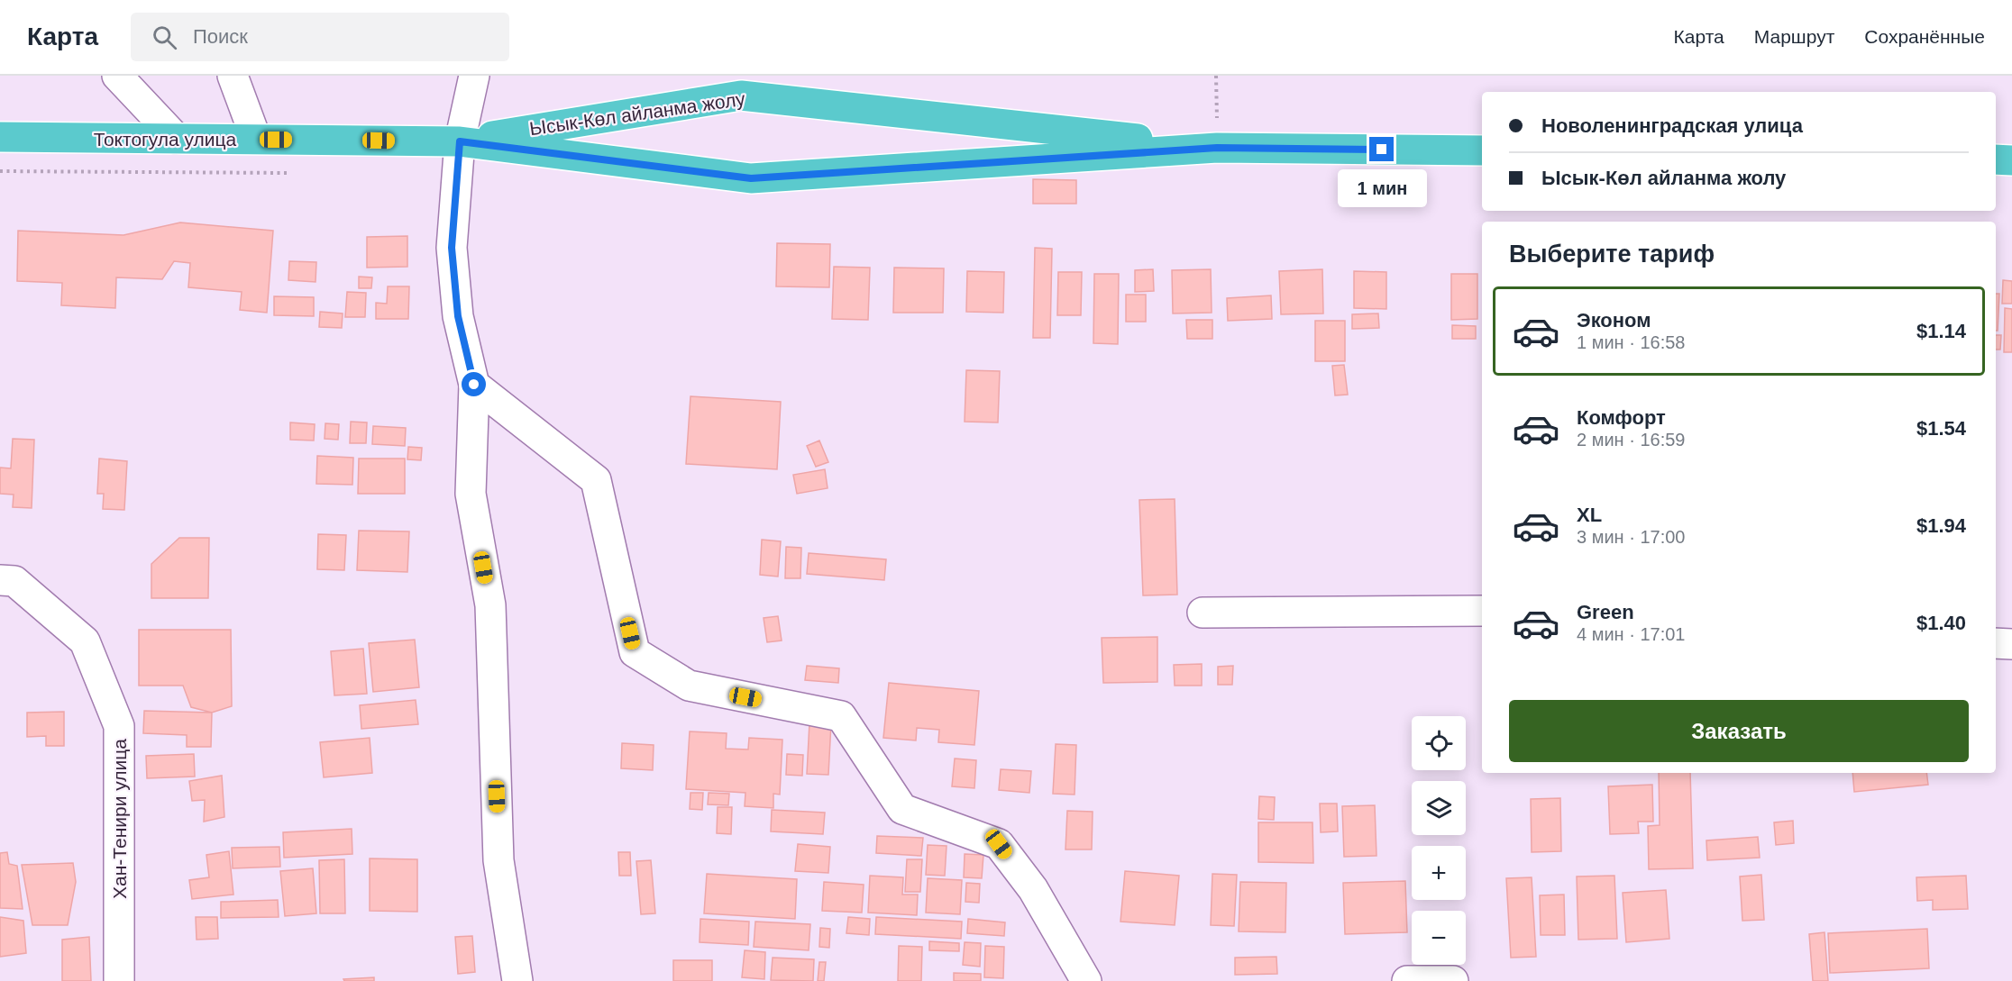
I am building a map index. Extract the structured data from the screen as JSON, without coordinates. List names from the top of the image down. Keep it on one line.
{"streets":{"highway":["Ысык-Көл айланма жолу","Токтогула улица"],"street":["Хан-Тенири улица"]},"crossings":[["Ысык-Көл айланма жолу","Токтогула улица"]],"page":{"header":"Карта","search":"Поиск","nav":["Карта","Маршрут","Сохранённые"],"banner":["Новоленинградская улица","Ысык-Көл айланма жолу"],"bubble":"1 мин","heading":"Выберите тариф","list":[{"name":"Эконом","note":"1 мин · 16:58","value":"$1.14"},{"name":"Комфорт","note":"2 мин · 16:59","value":"$1.54"},{"name":"XL","note":"3 мин · 17:00","value":"$1.94"},{"name":"Green","note":"4 мин · 17:01","value":"$1.40"}],"buttons":"Заказать","map_buttons":["+","−"]}}
